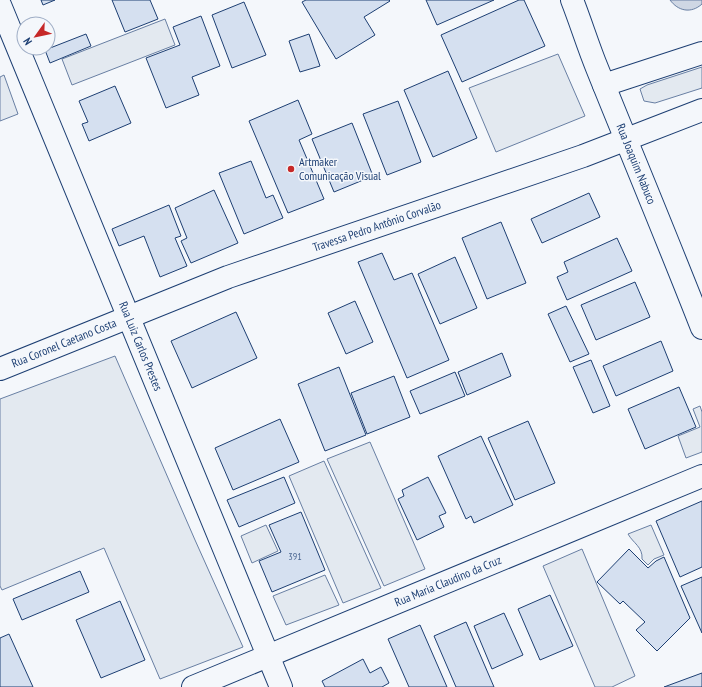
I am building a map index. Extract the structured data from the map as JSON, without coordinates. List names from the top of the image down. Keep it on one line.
{"streets":{"street":["Rua Joaquim Nabuco","Travessa Pedro Antônio Corvalão","Rua Coronel Caetano Costa","Rua Luiz Carlos Prestes","Rua Maria Claudino da Cruz"]},"crossings":[["Rua Joaquim Nabuco","Travessa Pedro Antônio Corvalão"],["Travessa Pedro Antônio Corvalão","Rua Coronel Caetano Costa"],["Travessa Pedro Antônio Corvalão","Rua Luiz Carlos Prestes"],["Rua Coronel Caetano Costa","Rua Luiz Carlos Prestes"],["Rua Luiz Carlos Prestes","Rua Maria Claudino da Cruz"]],"places":["Artmaker Comunicação Visual"],"house_numbers":["391"],"north":"bottom left"}
